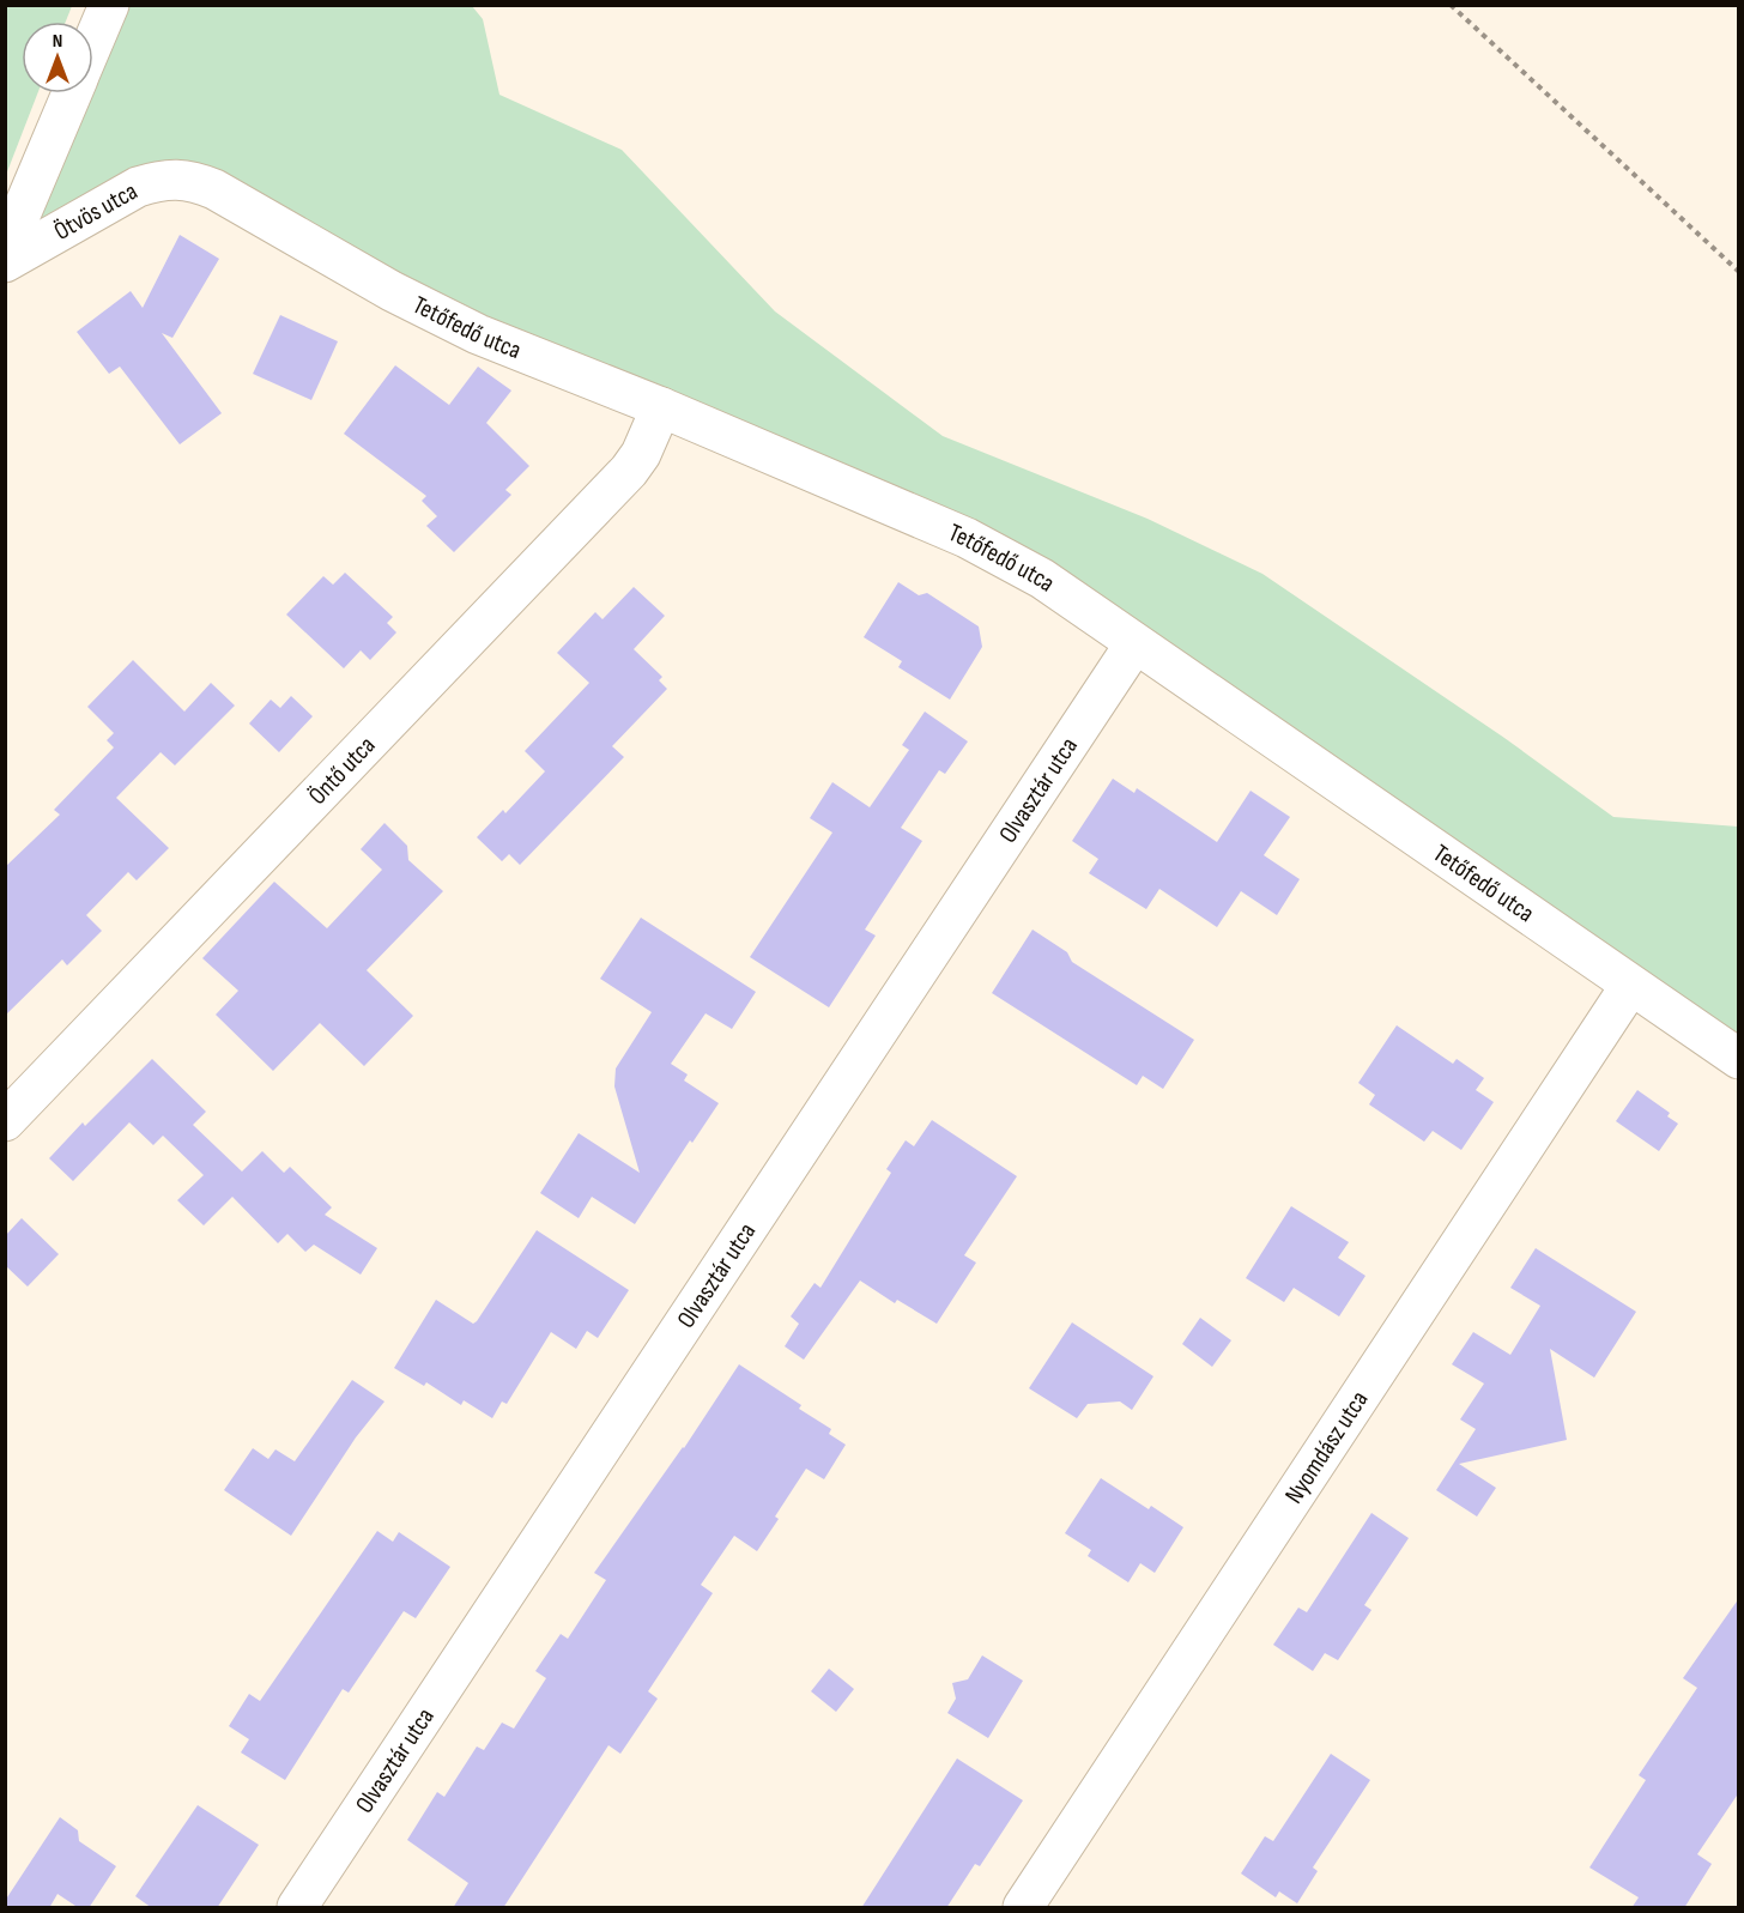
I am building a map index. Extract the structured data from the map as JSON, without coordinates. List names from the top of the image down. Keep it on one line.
{"streets":{"street":["Ötvös utca","Tetőfedő utca","Öntő utca","Olvasztár utca","Nyomdász utca"]},"crossings":[["Ötvös utca","Tetőfedő utca"],["Tetőfedő utca","Öntő utca"],["Tetőfedő utca","Olvasztár utca"],["Tetőfedő utca","Nyomdász utca"]],"north":"top"}
